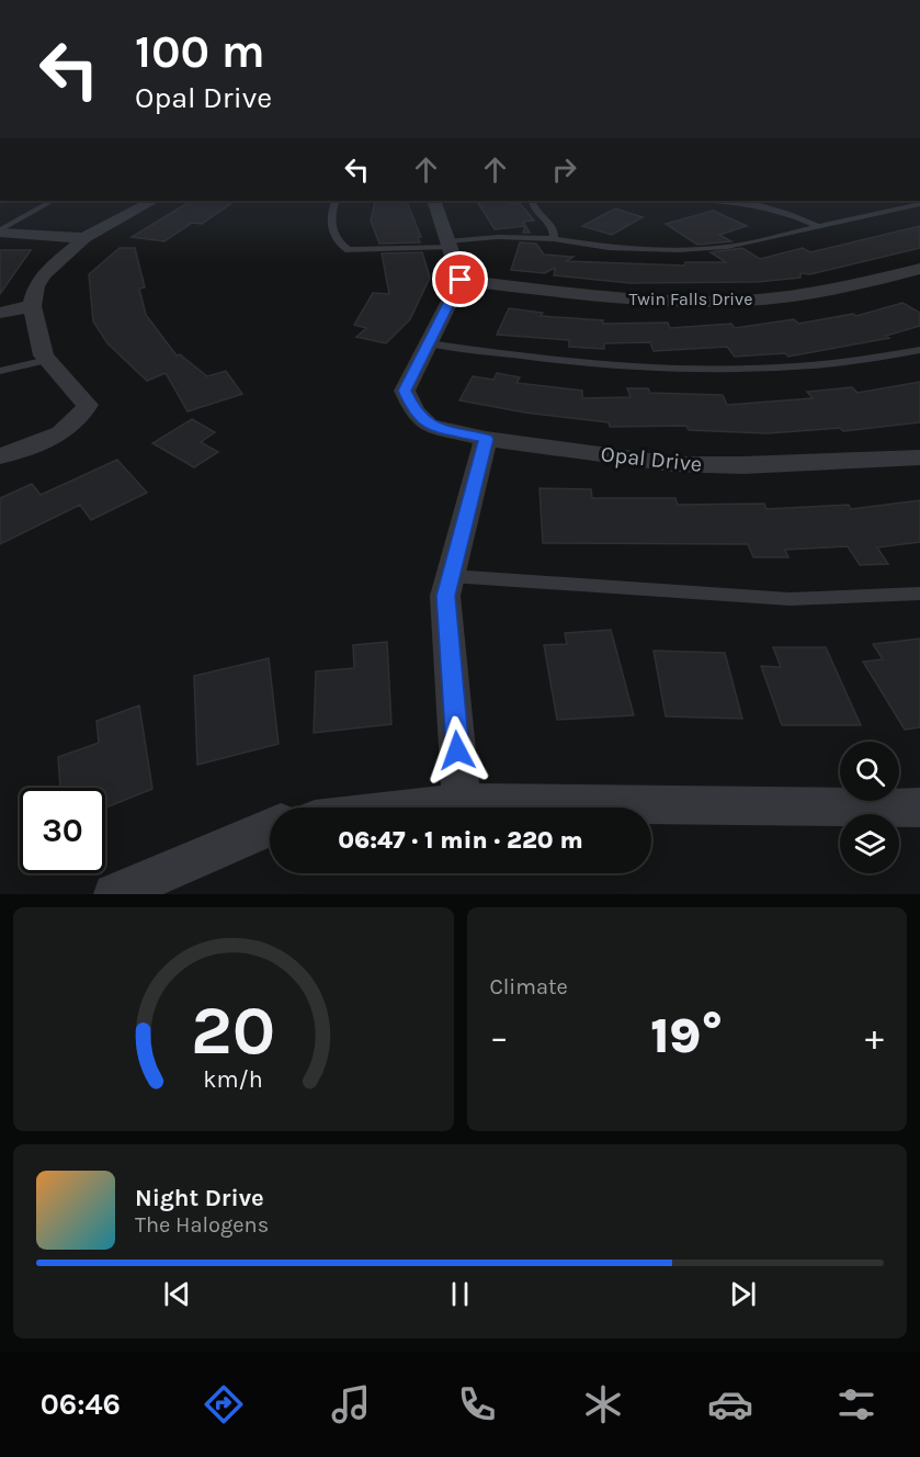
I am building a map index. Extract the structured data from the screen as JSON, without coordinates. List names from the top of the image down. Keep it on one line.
{"streets":{"street":["Twin Falls Drive","Opal Drive"]},"page":{"turn":["100 m","Opal Drive"],"limit":"30","trip":"06:47 · 1 min · 220 m","tile":"Climate","heat":["−","19°","+"],"song":["Night Drive","The Halogens"],"tabs":"06:46","gauge":["20","km/h"]}}
